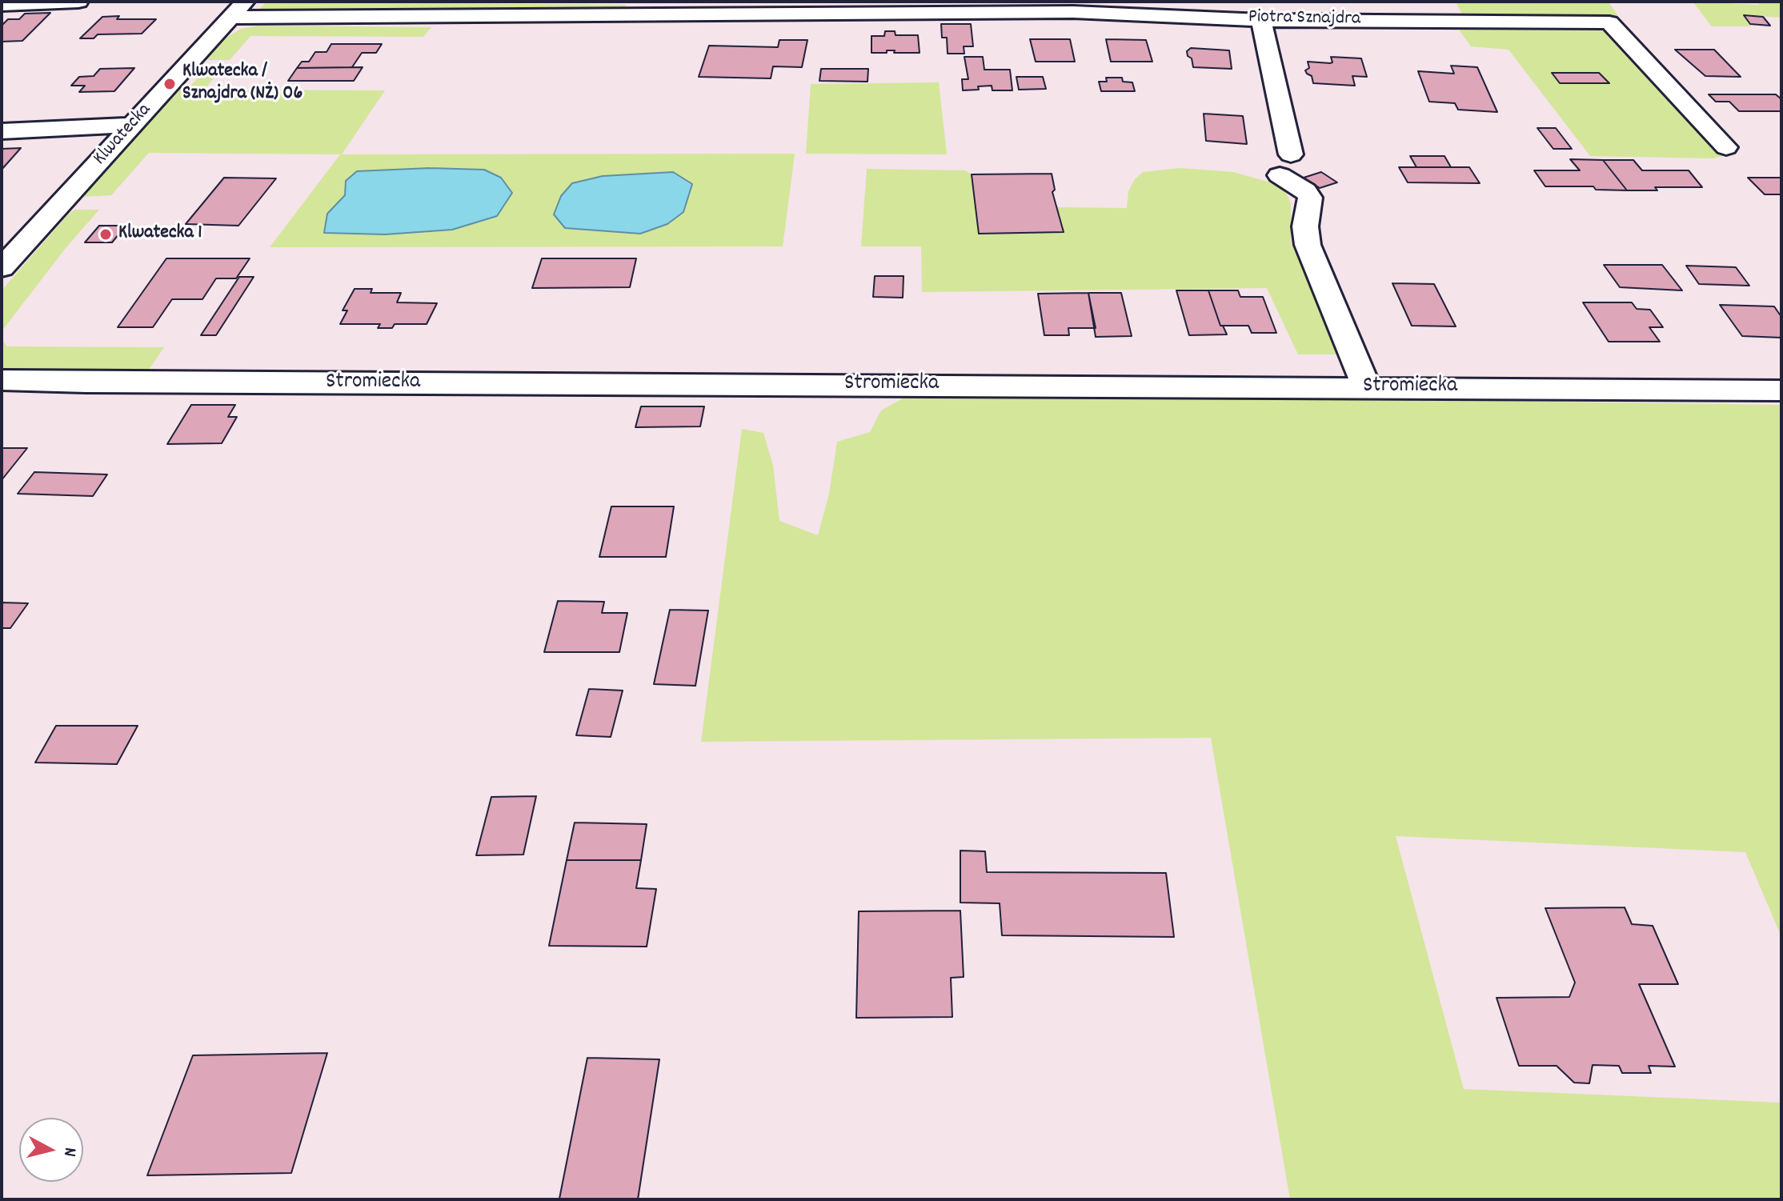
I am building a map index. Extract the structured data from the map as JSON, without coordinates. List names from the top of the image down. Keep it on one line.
{"streets":{"street":["Piotra Sznajdra","Klwatecka","Stromiecka"]},"crossings":[["Piotra Sznajdra","Klwatecka"]],"places":["Klwatecka / Sznajdra (NŻ) 06","Klwatecka 1"],"north":"right"}
